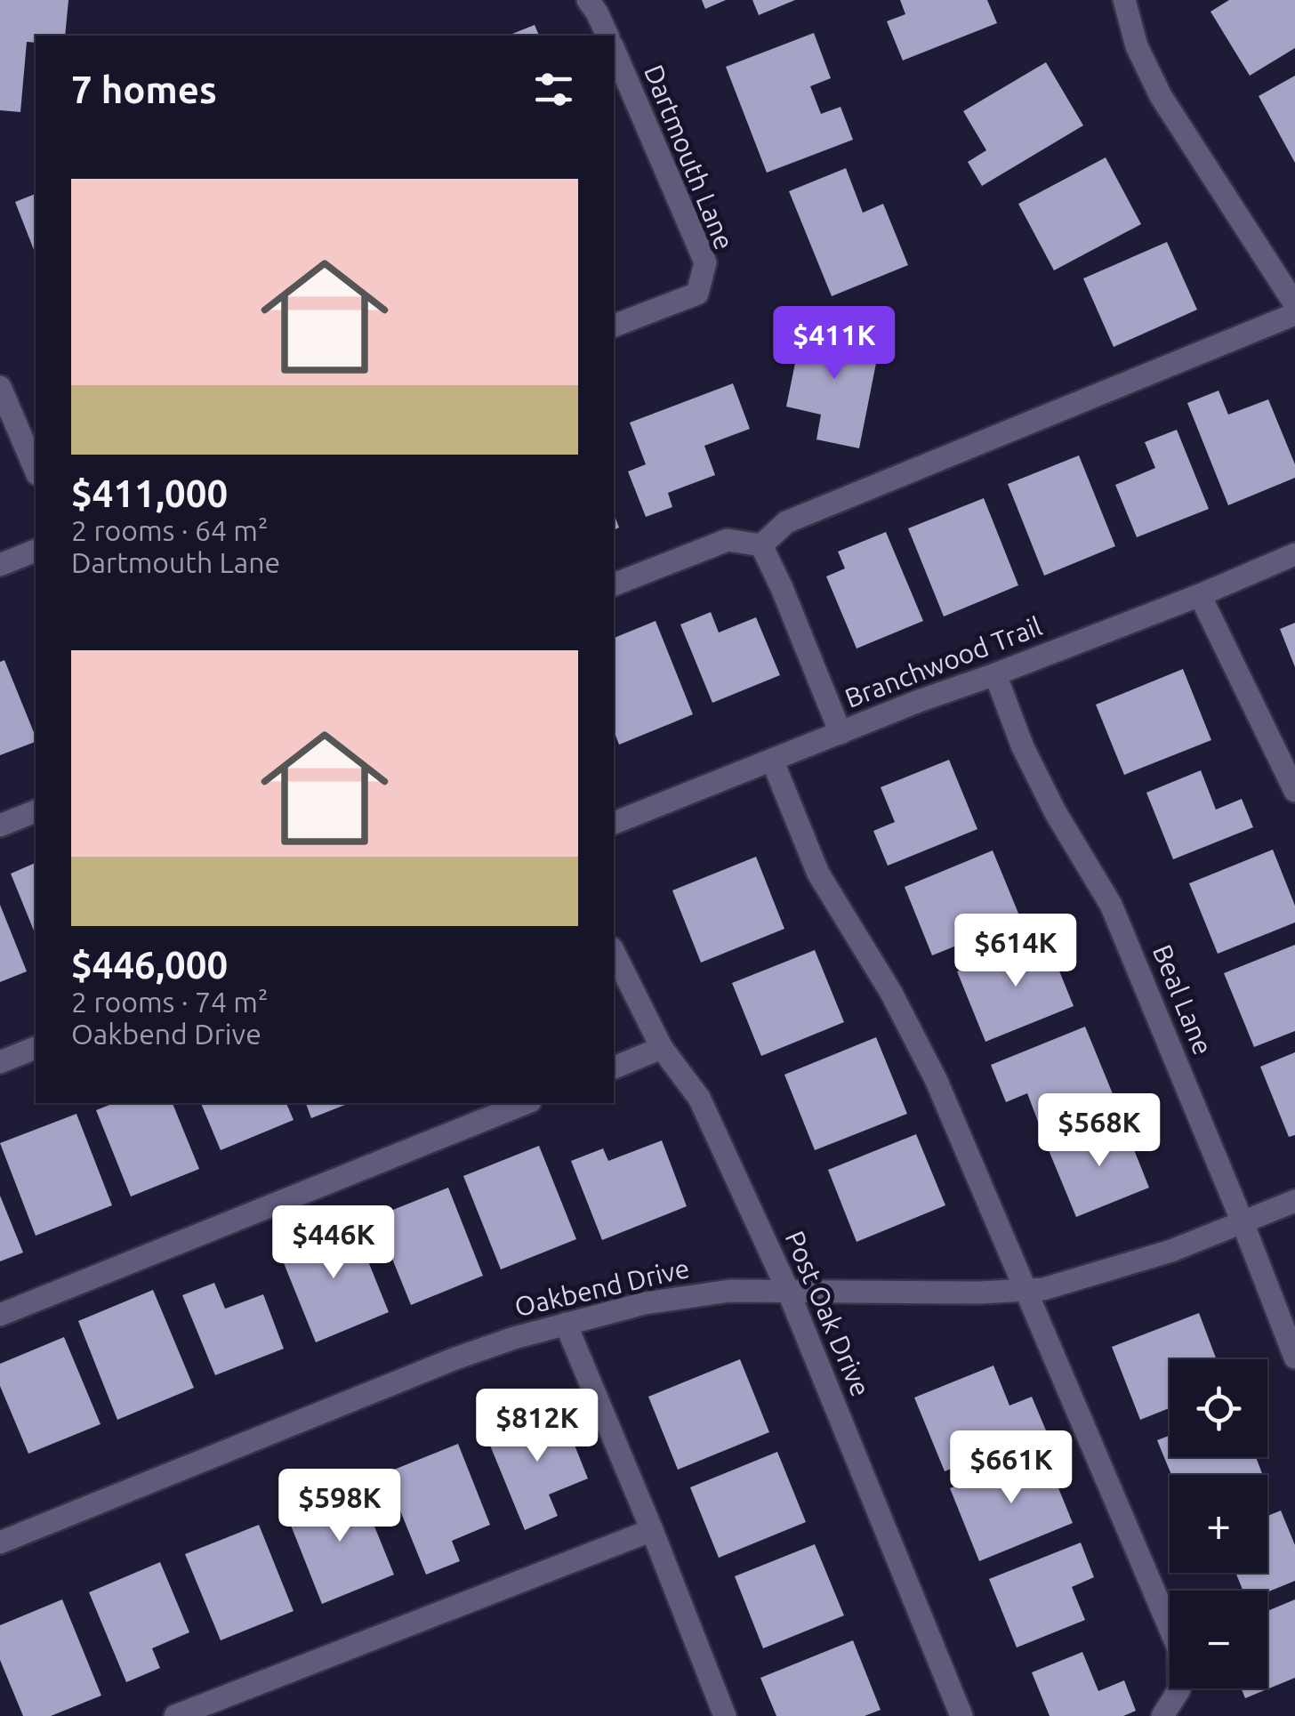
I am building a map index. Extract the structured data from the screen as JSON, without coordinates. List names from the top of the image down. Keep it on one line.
{"streets":{"street":["Dartmouth Lane","Branchwood Trail","Beal Lane","Oakbend Drive","Post Oak Drive"]},"crossings":[["Branchwood Trail","Beal Lane"],["Beal Lane","Oakbend Drive"],["Oakbend Drive","Post Oak Drive"]],"page":{"heading":"7 homes","list":[{"name":"$411,000","note":"2 rooms · 64 m² · Dartmouth Lane"},{"name":"$446,000","note":"2 rooms · 74 m² · Oakbend Drive"}],"price":["$411K","$614K","$568K","$446K","$812K","$661K","$598K"],"map_buttons":["+","−"]}}
